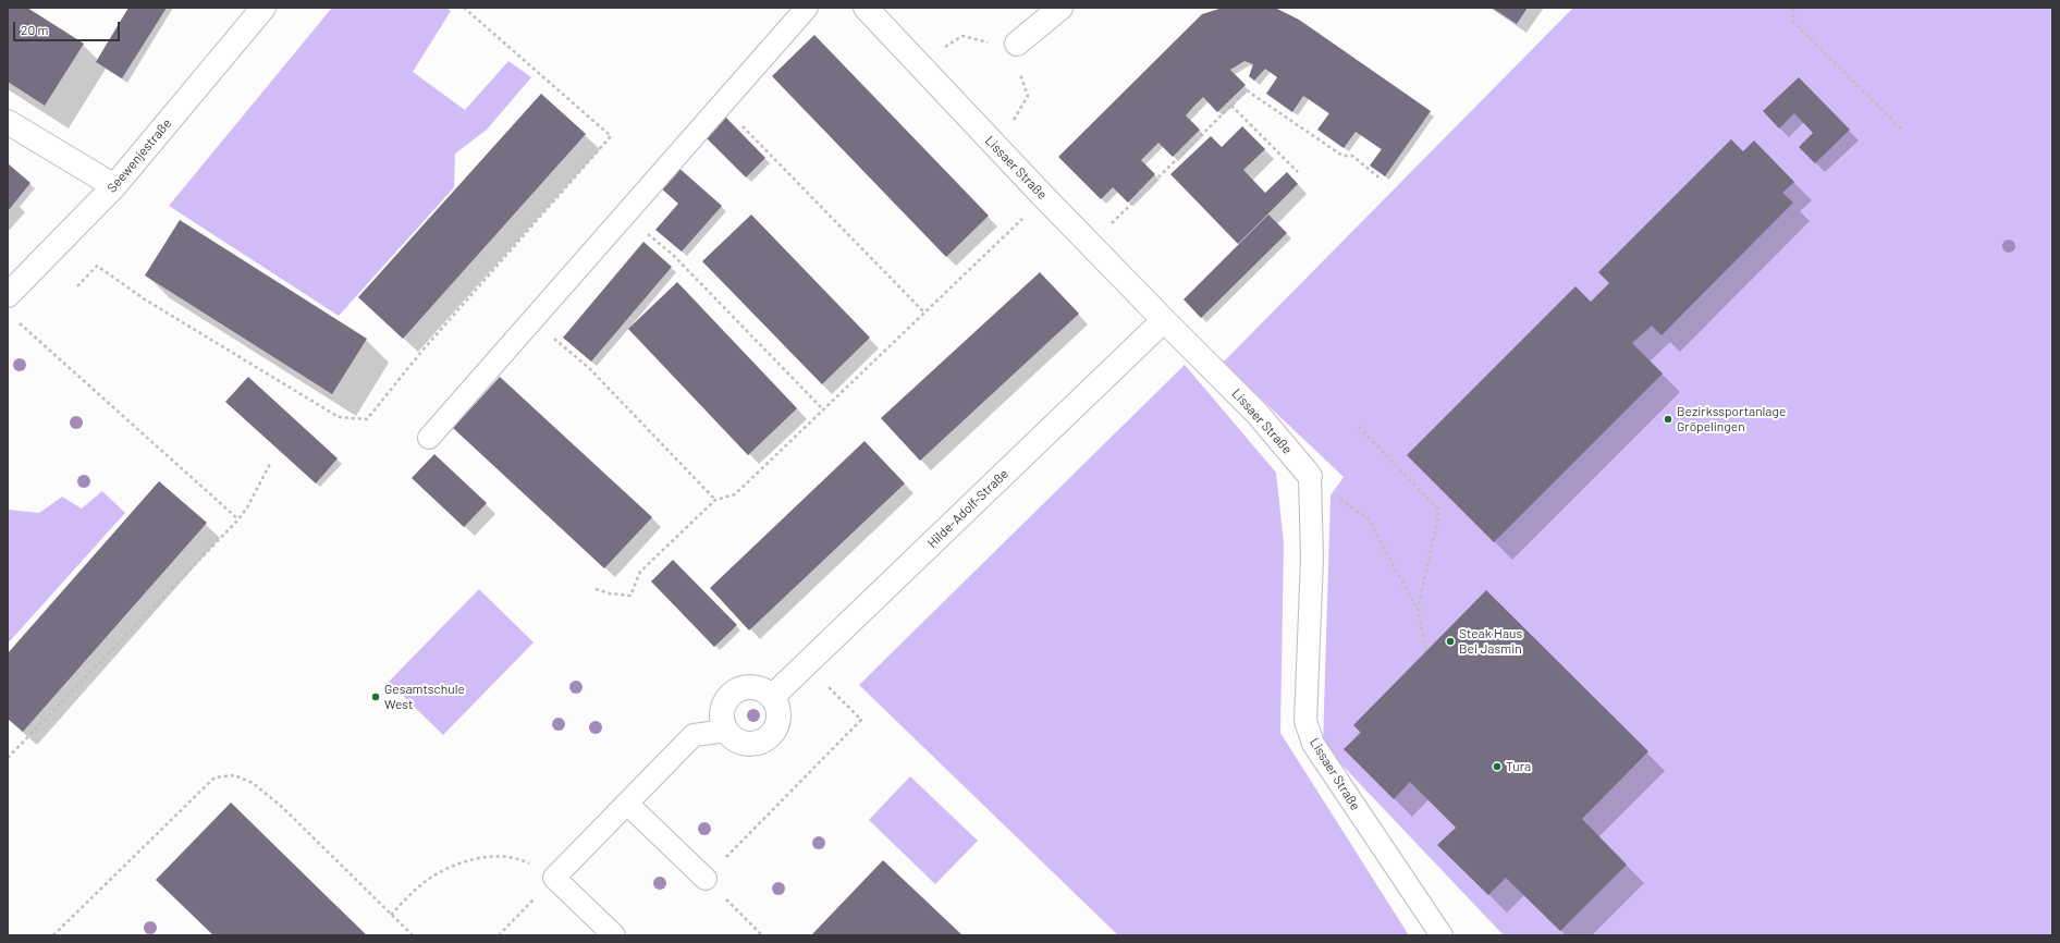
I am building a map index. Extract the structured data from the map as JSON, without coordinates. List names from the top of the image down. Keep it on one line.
{"streets":{"street":["Seewenjestraße","Lissaer Straße","Hilde-Adolf-Straße"]},"crossings":[["Lissaer Straße","Hilde-Adolf-Straße"]],"places":["Bezirkssportanlage Gröpelingen","Steak Haus Bei Jasmin","Gesamtschule West","Tura"],"scale_bar":"20 m"}
